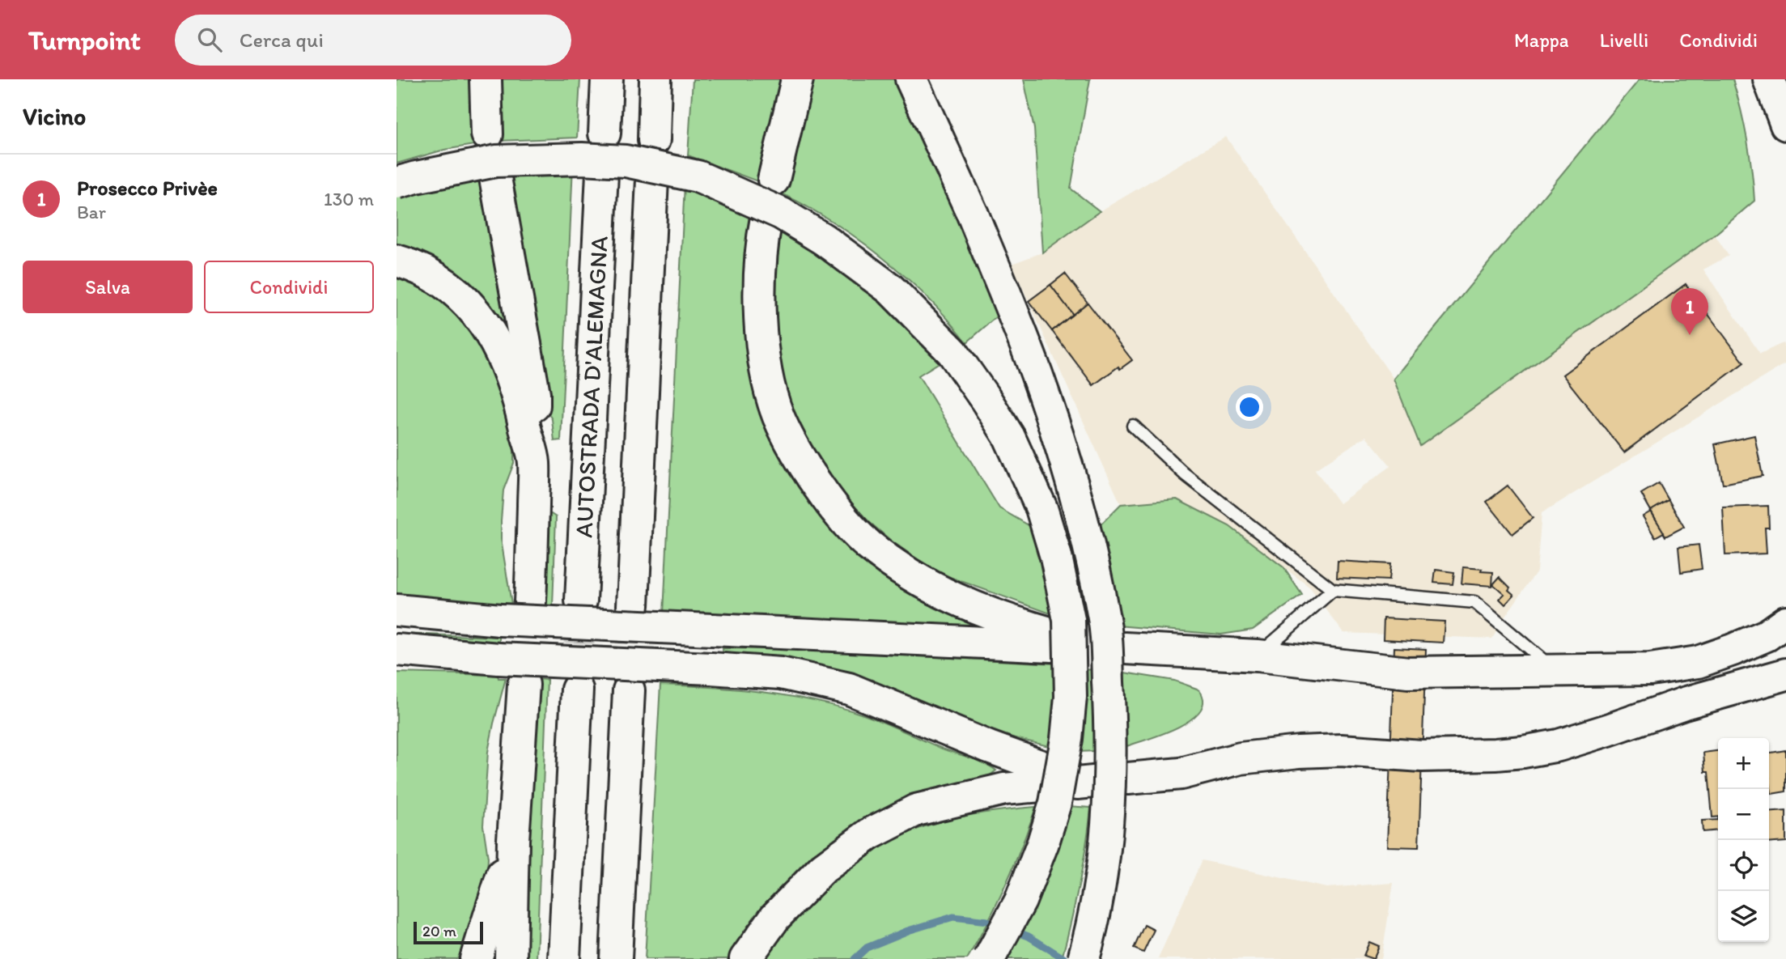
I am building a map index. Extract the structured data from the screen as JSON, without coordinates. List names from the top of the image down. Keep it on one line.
{"streets":{"highway":["AUTOSTRADA D'ALEMAGNA"]},"scale_bar":"20 m","page":{"header":"Turnpoint","search":"Cerca qui","nav":["Mappa","Livelli","Condividi"],"heading":"Vicino","list":[{"mark":"1","name":"Prosecco Privèe","note":"Bar","value":"130 m"}],"buttons":["Salva","Condividi"],"pins":"1","map_buttons":["+","−"],"scale":"20 m"}}
